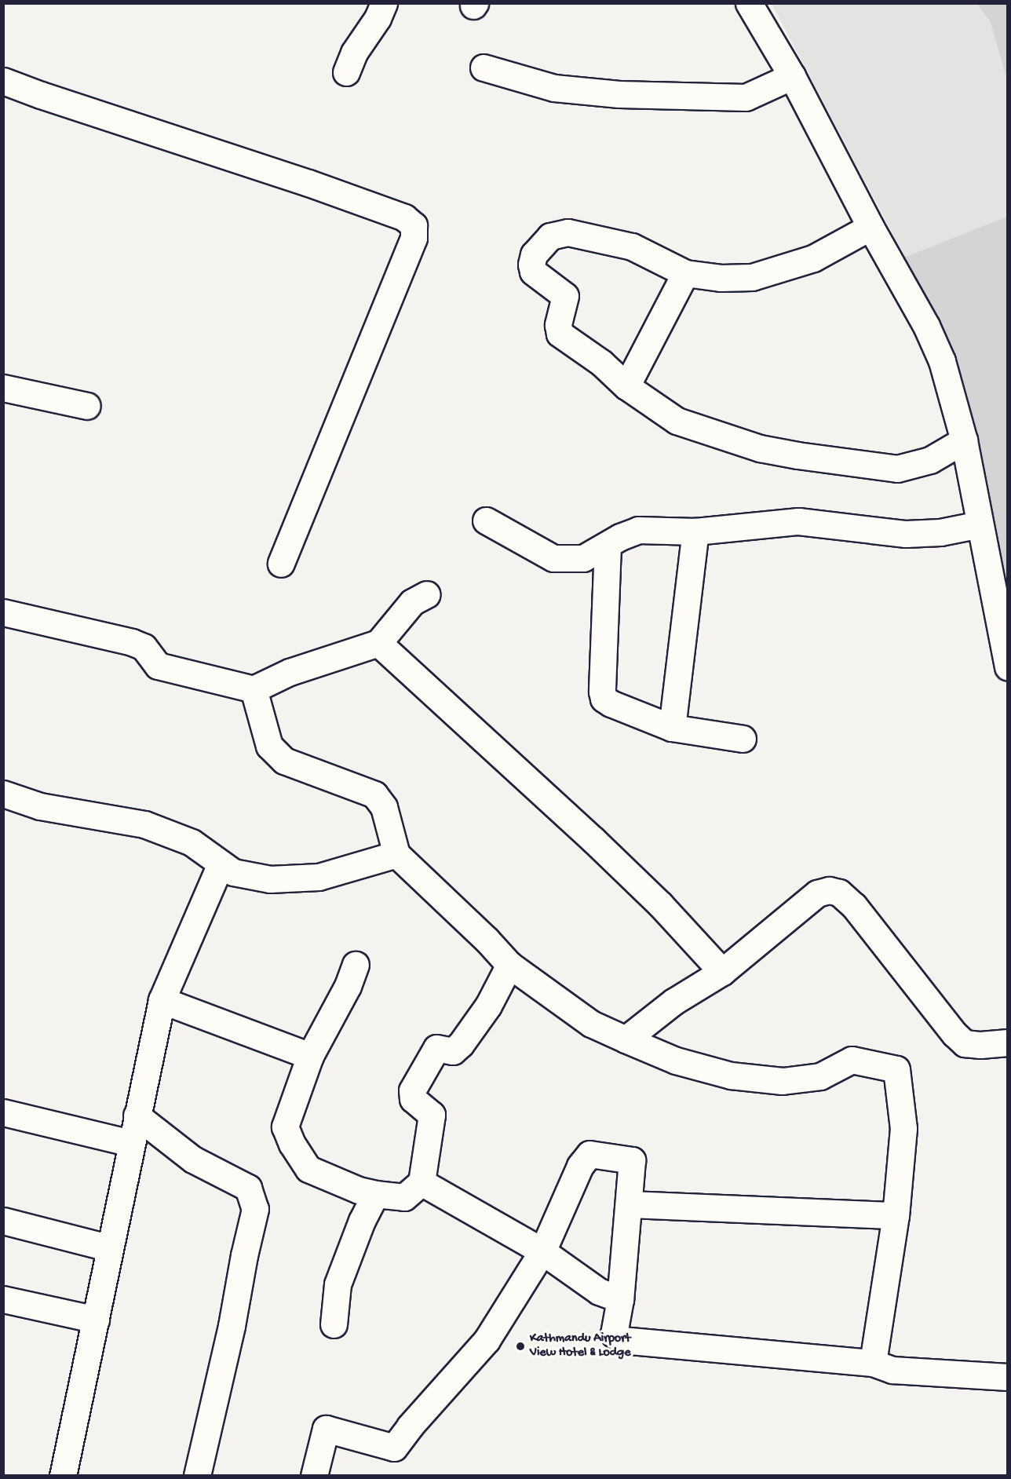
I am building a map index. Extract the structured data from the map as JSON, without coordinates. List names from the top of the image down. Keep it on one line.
{"places":["Kathmandu Airport View Hotel & Lodge"]}
